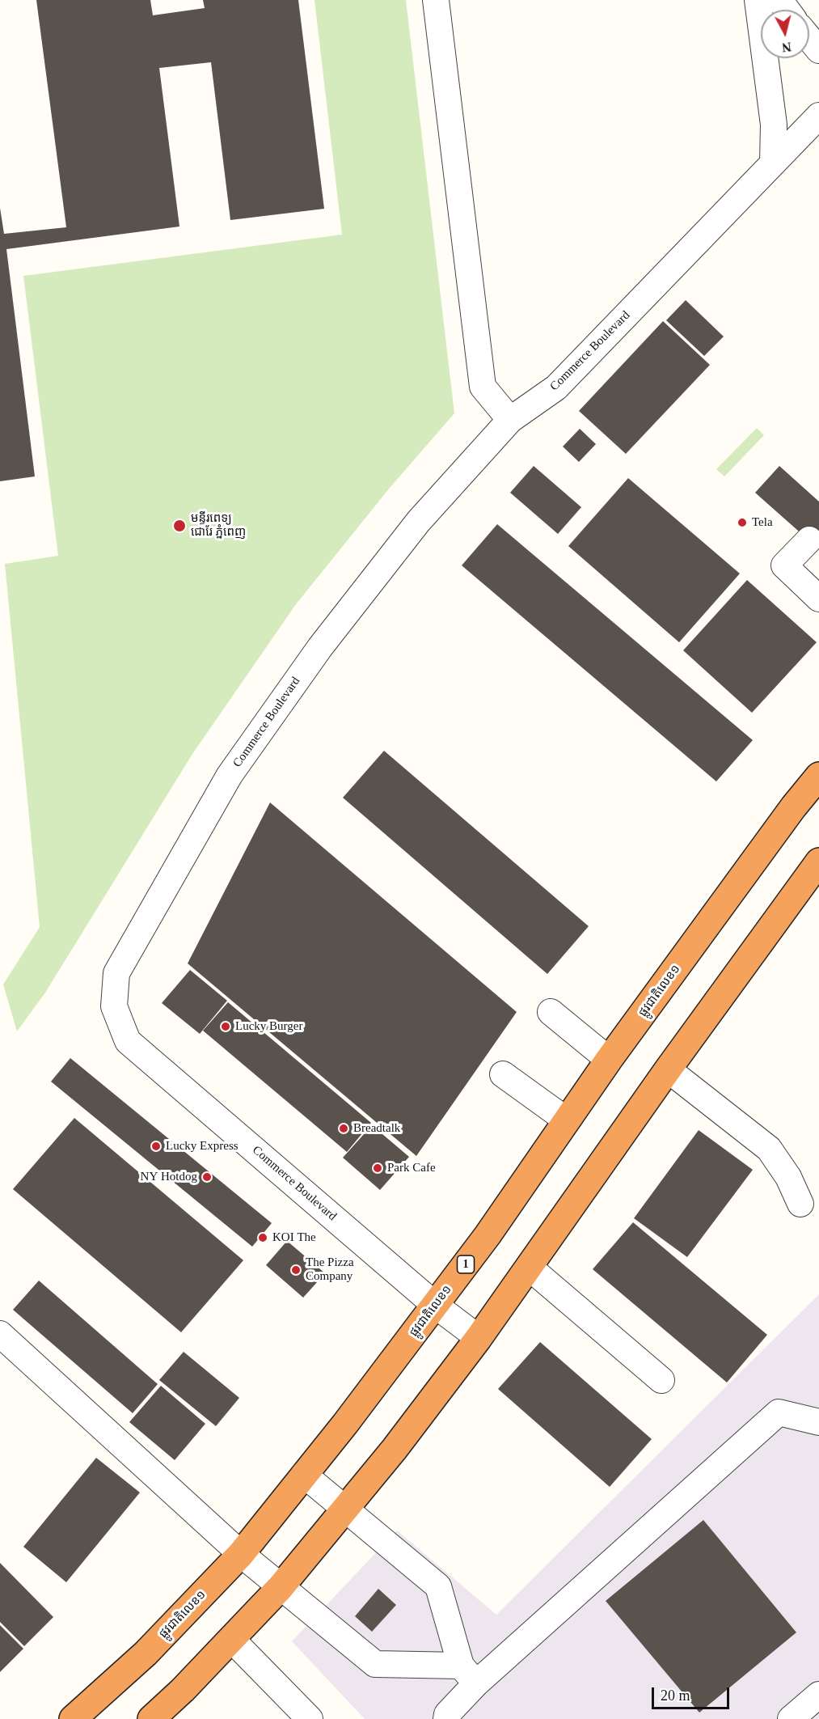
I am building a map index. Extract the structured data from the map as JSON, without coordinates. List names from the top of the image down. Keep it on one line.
{"streets":{"highway":["ផ្លូវជាតិលេខ១","1"],"street":["Commerce Boulevard"]},"crossings":[["Commerce Boulevard","ផ្លូវជាតិលេខ១"]],"places":["Tela","មន្ទីរពេទ្យ ជោរែ ភ្នំពេញ","Lucky Burger","Breadtalk","Lucky Express","Park Cafe","NY Hotdog","KOI The","The Pizza Company"],"scale_bar":"20 m","north":"bottom"}
